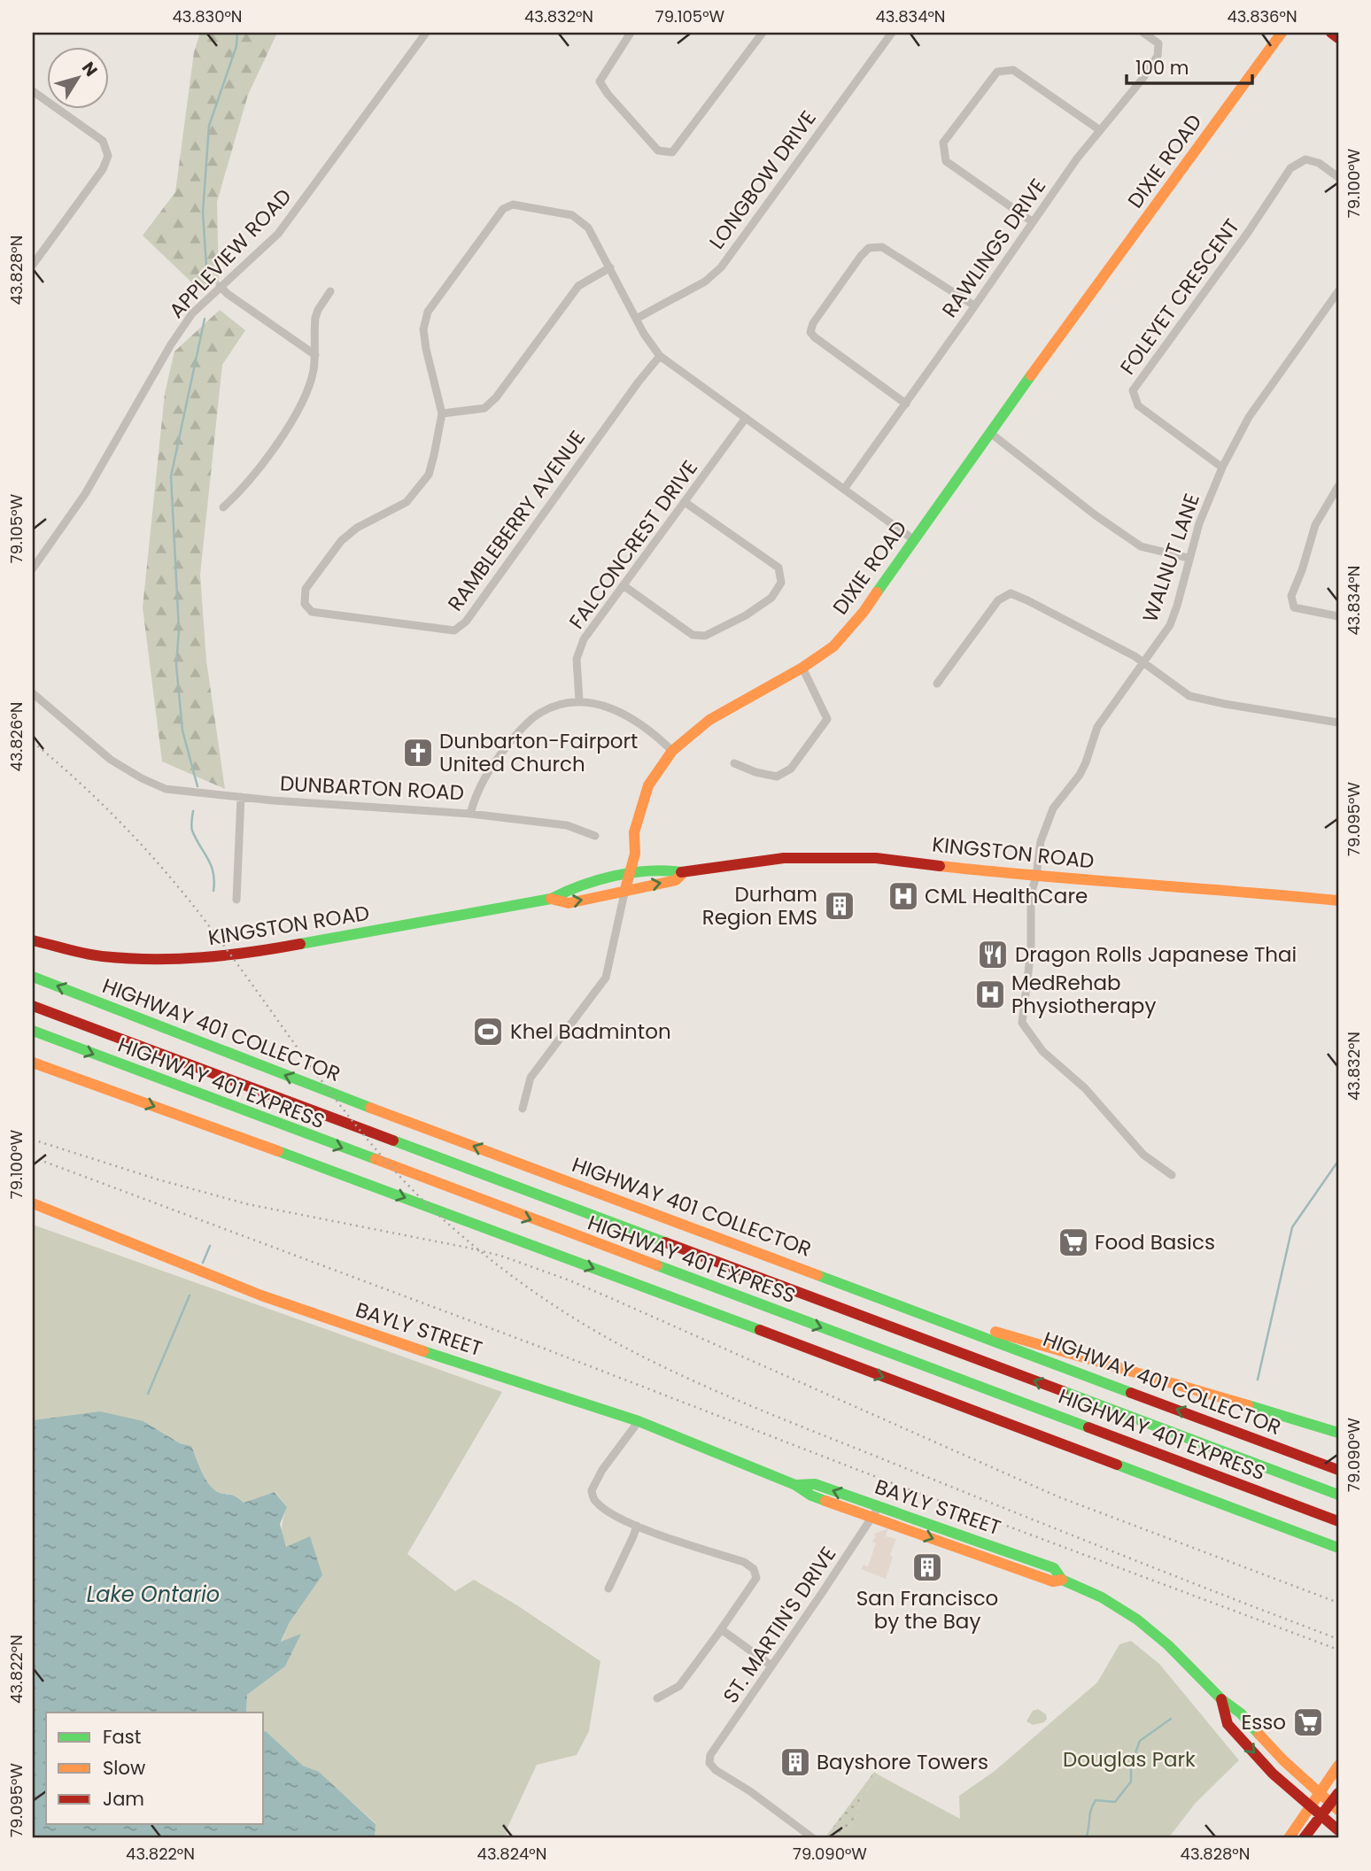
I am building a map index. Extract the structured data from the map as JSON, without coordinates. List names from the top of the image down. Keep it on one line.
{"streets":{"main road":["DIXIE ROAD","KINGSTON ROAD","HIGHWAY 401 COLLECTOR","HIGHWAY 401 EXPRESS","BAYLY STREET"],"street":["LONGBOW DRIVE","RAWLINGS DRIVE","APPLEVIEW ROAD","FOLEYET CRESCENT","RAMBLEBERRY AVENUE","FALCONCREST DRIVE","WALNUT LANE","DUNBARTON ROAD","ST. MARTIN'S DRIVE"]},"crossings":[["DIXIE ROAD","RAMBLEBERRY AVENUE"],["DIXIE ROAD","DUNBARTON ROAD"],["DIXIE ROAD","KINGSTON ROAD"],["LONGBOW DRIVE","RAMBLEBERRY AVENUE"],["RAWLINGS DRIVE","RAMBLEBERRY AVENUE"],["FOLEYET CRESCENT","WALNUT LANE"],["RAMBLEBERRY AVENUE","FALCONCREST DRIVE"],["FALCONCREST DRIVE","DUNBARTON ROAD"],["WALNUT LANE","KINGSTON ROAD"],["BAYLY STREET","ST. MARTIN'S DRIVE"]],"water":["Lake Ontario"],"parks":["Douglas Park"],"places":{"church":["Dunbarton-Fairport United Church"],"hospital":["CML HealthCare","MedRehab Physiotherapy"],"building":["Durham Region EMS","San Francisco by the Bay","Bayshore Towers"],"restaurant":["Dragon Rolls Japanese Thai"],"sports":["Khel Badminton"],"supermarket":["Food Basics","Esso"]},"legend":["Fast","Slow","Jam"],"scale_bar":"100 m","north":"top right","coordinates":["43.830°N","43.832°N","79.105°W","43.834°N","43.836°N","79.100°W","43.828°N","43.826°N","79.095°W","79.090°W","43.822°N","43.824°N"]}
